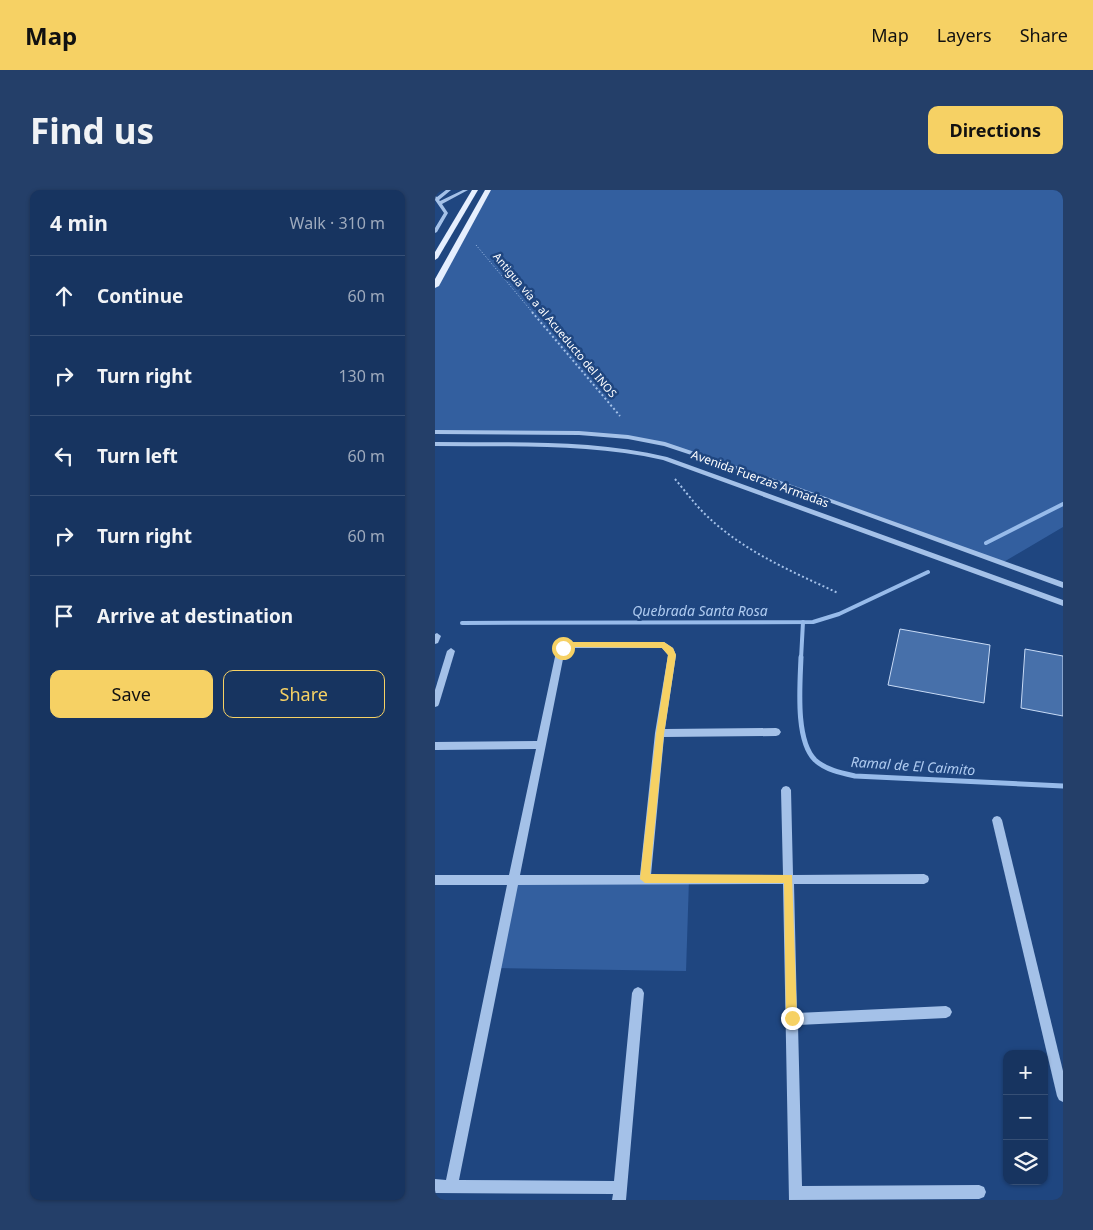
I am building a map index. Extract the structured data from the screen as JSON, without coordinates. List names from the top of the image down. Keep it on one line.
{"streets":{"street":["Avenida Fuerzas Armadas"],"path":["Antigua vía a al Acueducto del INOS"]},"water":["Quebrada Santa Rosa","Ramal de El Caimito"],"page":{"header":"Map","nav":["Map","Layers","Share"],"buttons":["Directions",["Save","Share"]],"title":"Find us","heading":["4 min","Walk · 310 m"],"list":[["Continue","60 m"],["Turn right","130 m"],["Turn left","60 m"],["Turn right","60 m"],"Arrive at destination"],"map_buttons":["+","−"]}}
